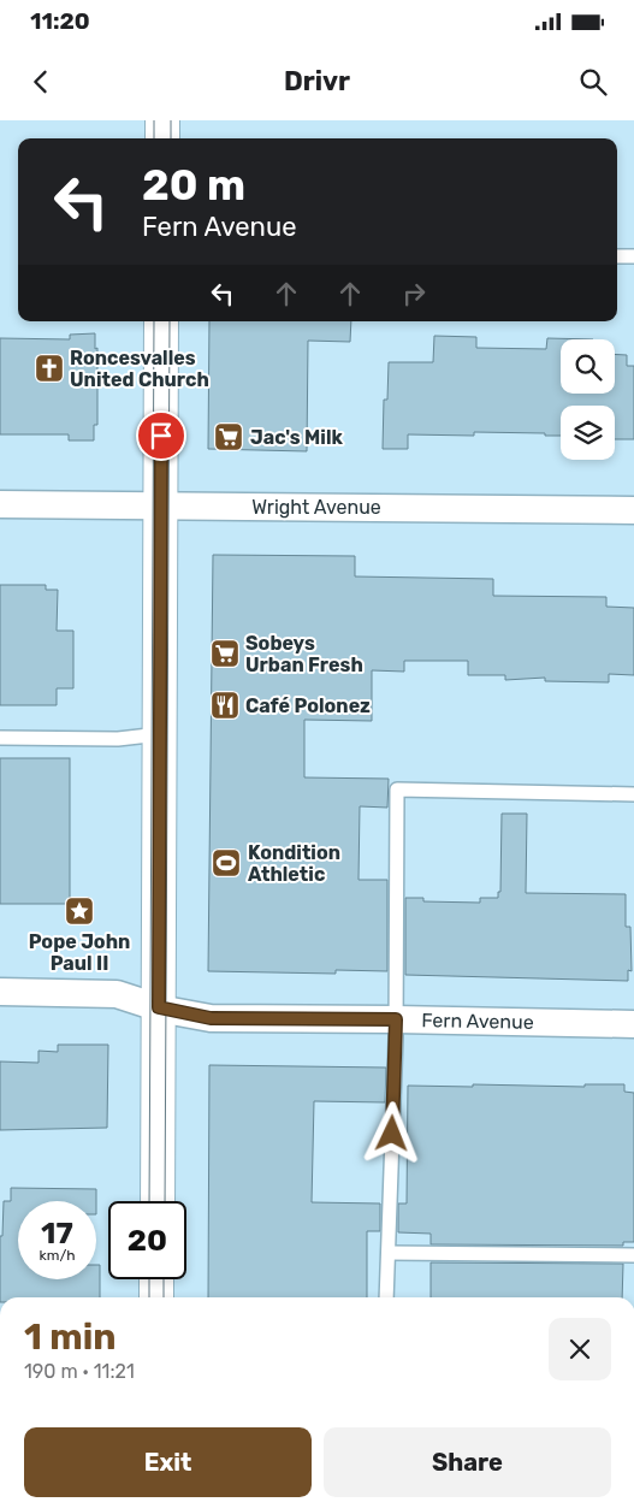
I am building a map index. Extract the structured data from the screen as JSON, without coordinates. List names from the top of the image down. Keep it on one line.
{"streets":{"street":["Wright Avenue","Fern Avenue"]},"places":{"church":["Roncesvalles United Church"],"supermarket":["Jac's Milk","Sobeys Urban Fresh"],"restaurant":["Café Polonez"],"sports":["Kondition Athletic"],"place":["Pope John Paul II"]},"page":{"status":"11:20","header":"Drivr","turn":["20 m","Fern Avenue"],"speed":"17 km/h","limit":"20","heading":["1 min","190 m · 11:21"],"buttons":["Exit","Share"]}}
